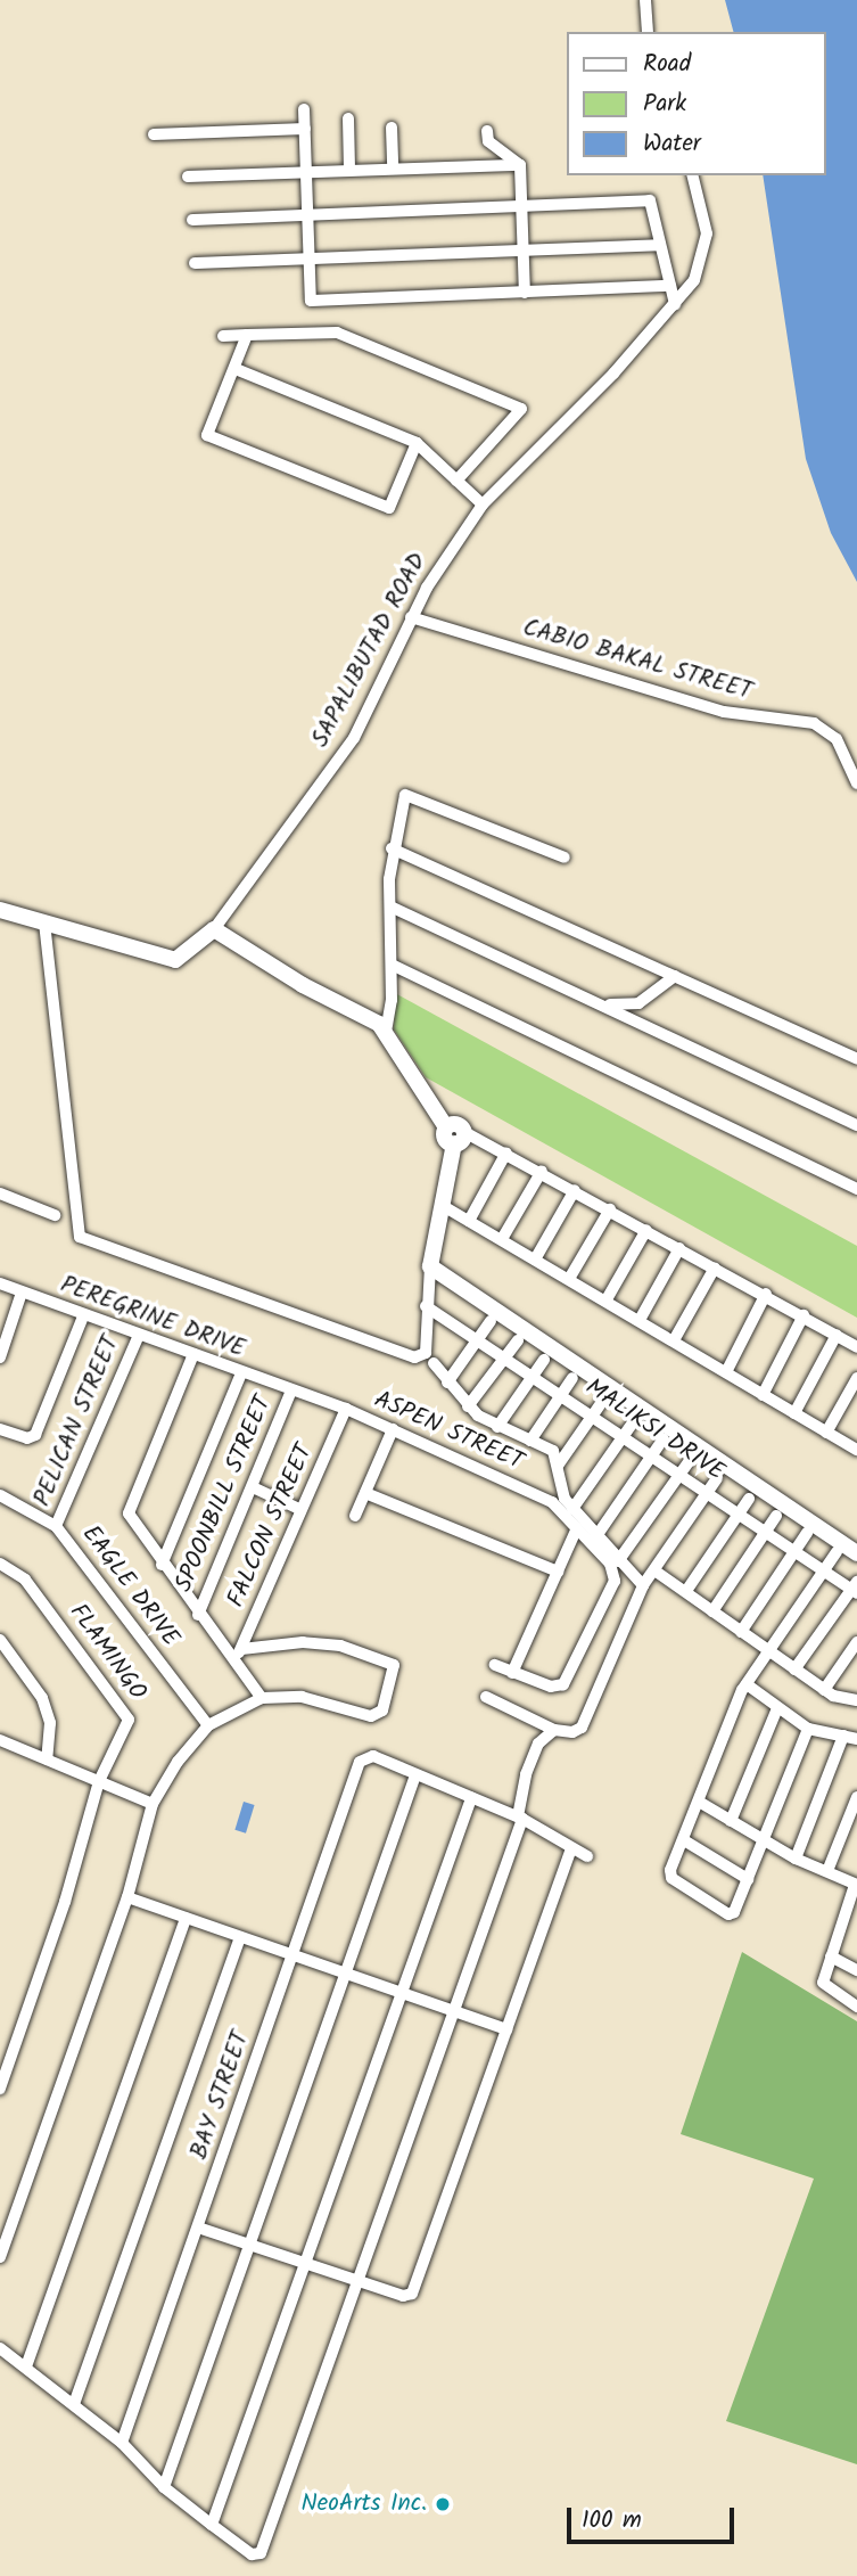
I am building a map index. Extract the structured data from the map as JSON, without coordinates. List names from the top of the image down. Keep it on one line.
{"streets":{"street":["SAPALIBUTAD ROAD","CABIO BAKAL STREET","PEREGRINE DRIVE","PELICAN STREET","MALIKSI DRIVE","ASPEN STREET","SPOONBILL STREET","FALCON STREET","EAGLE DRIVE","FLAMINGO","BAY STREET"]},"crossings":[["SAPALIBUTAD ROAD","CABIO BAKAL STREET"],["PEREGRINE DRIVE","PELICAN STREET"],["PEREGRINE DRIVE","ASPEN STREET"],["PEREGRINE DRIVE","SPOONBILL STREET"],["PELICAN STREET","EAGLE DRIVE"],["ASPEN STREET","SPOONBILL STREET"],["ASPEN STREET","FALCON STREET"]],"places":["NeoArts Inc."],"legend":["Road","Park","Water"],"scale_bar":"100 m"}
